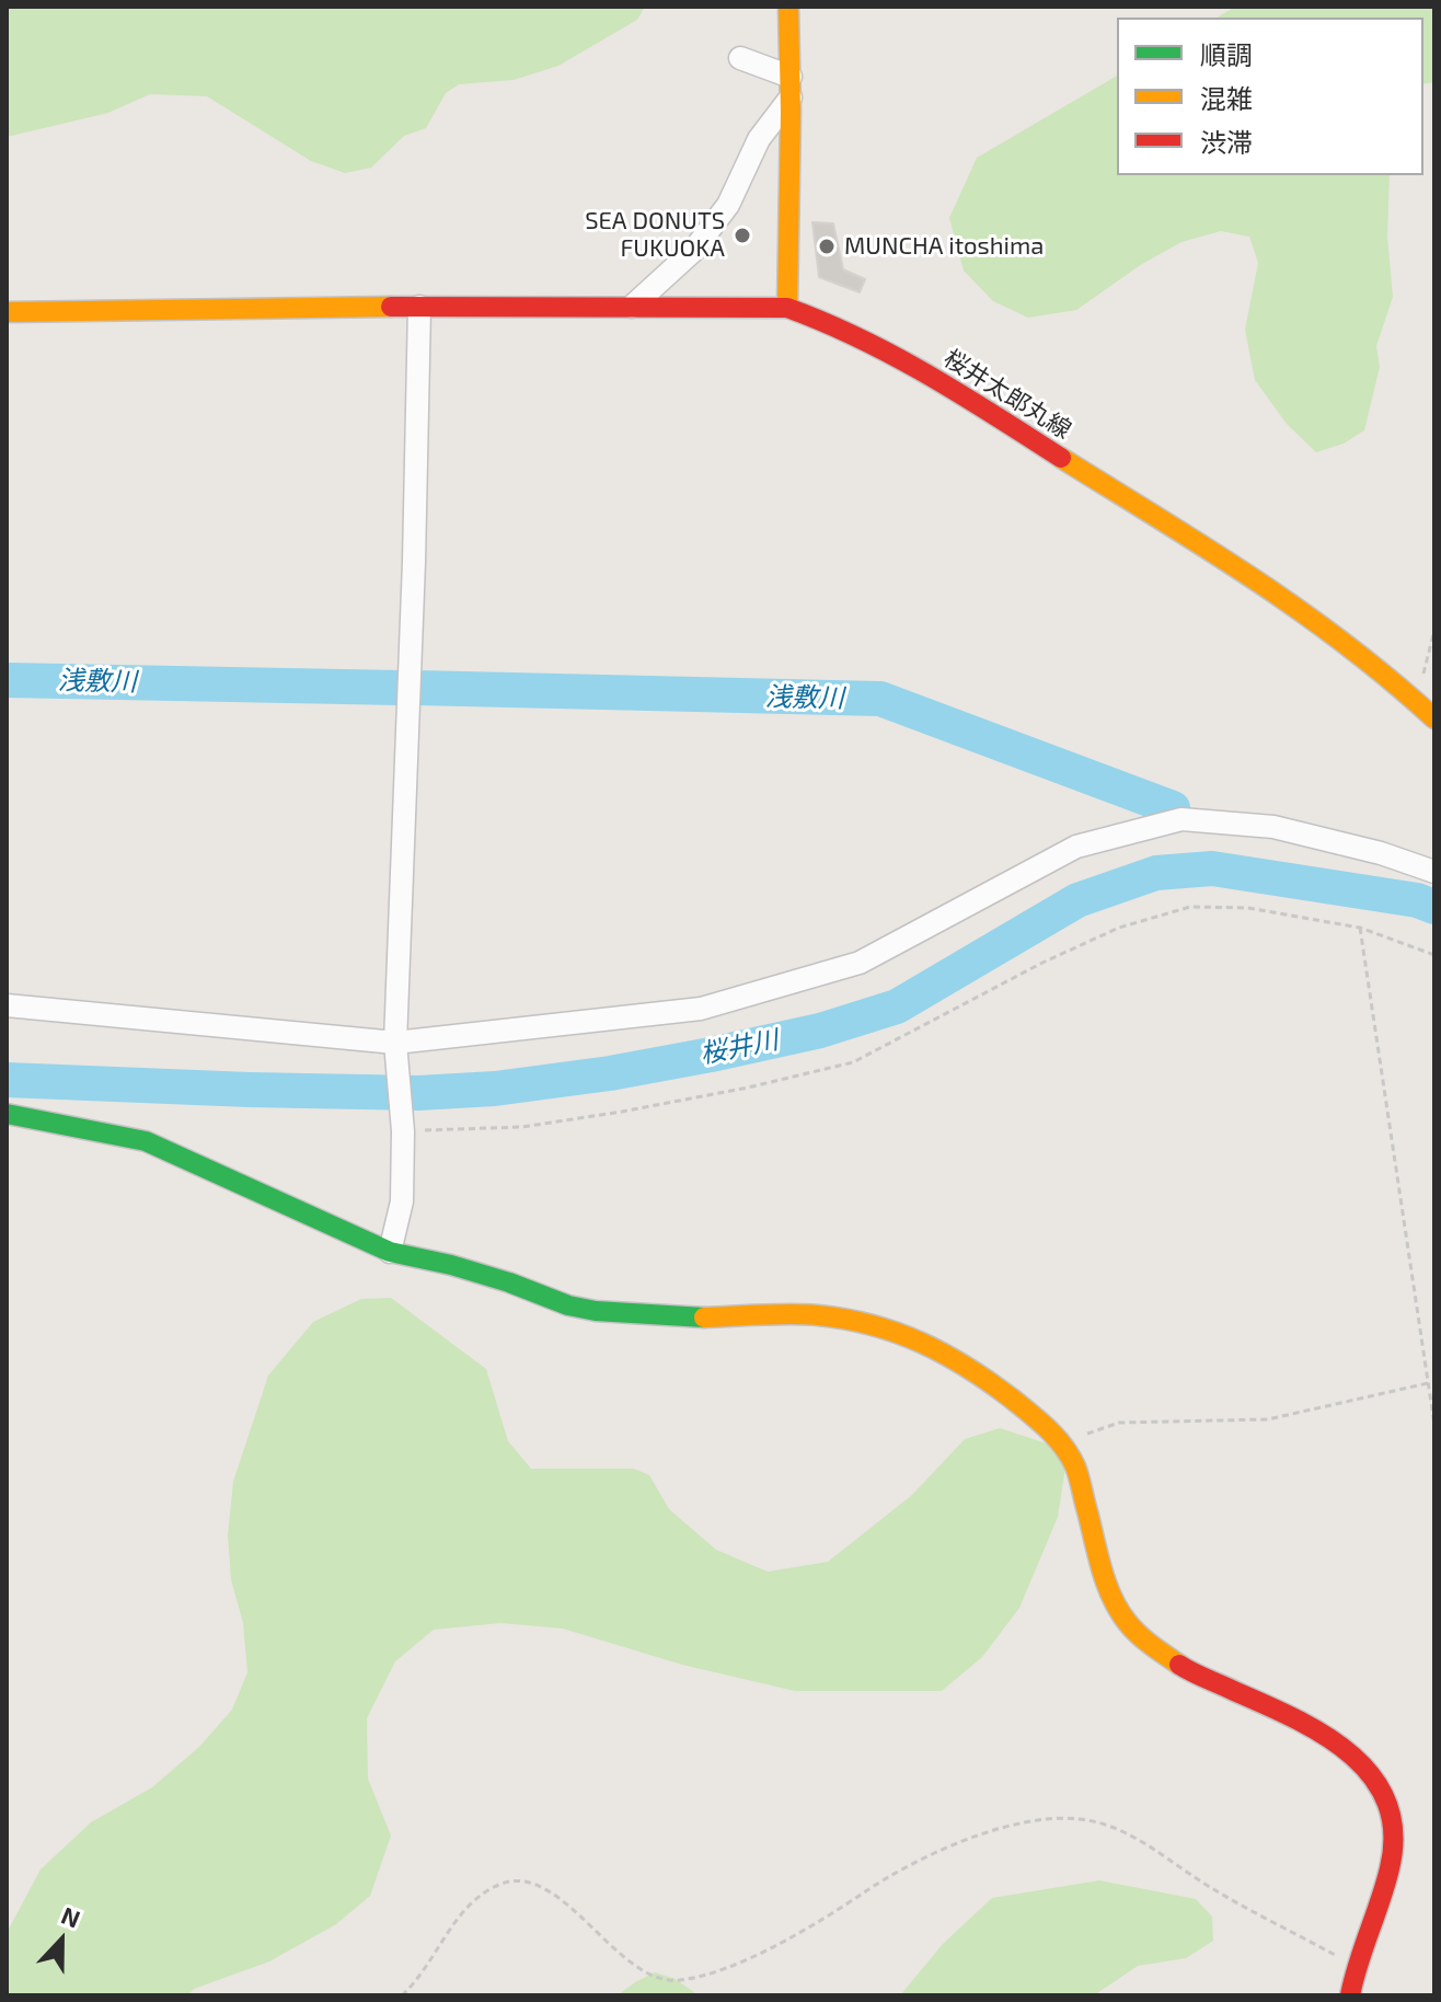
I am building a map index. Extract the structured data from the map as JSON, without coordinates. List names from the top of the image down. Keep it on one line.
{"streets":{"street":["桜井太郎丸線"]},"water":["浅敷川","桜井川"],"places":["SEA DONUTS FUKUOKA","MUNCHA itoshima"],"legend":["順調","混雑","渋滞"],"north":"top"}
